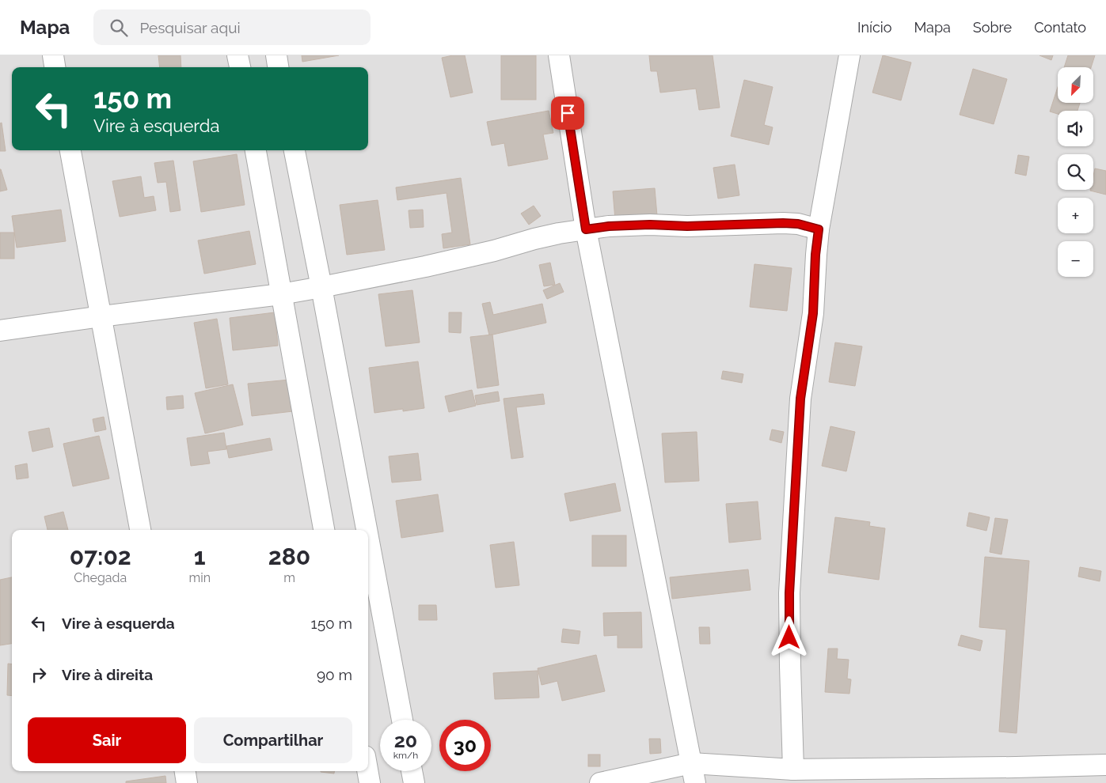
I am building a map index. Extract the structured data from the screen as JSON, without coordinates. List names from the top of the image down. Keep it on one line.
{"north":"bottom left","page":{"header":"Mapa","search":"Pesquisar aqui","nav":["Início","Mapa","Sobre","Contato"],"map_buttons":["+","−"],"turn":["150 m","Vire à esquerda"],"eta":["07:02","Chegada","1","min","280","m"],"list":[{"name":"Vire à esquerda","value":"150 m"},{"name":"Vire à direita","value":"90 m"}],"buttons":["Sair","Compartilhar"],"speed":"20 km/h","limit":"30"}}
